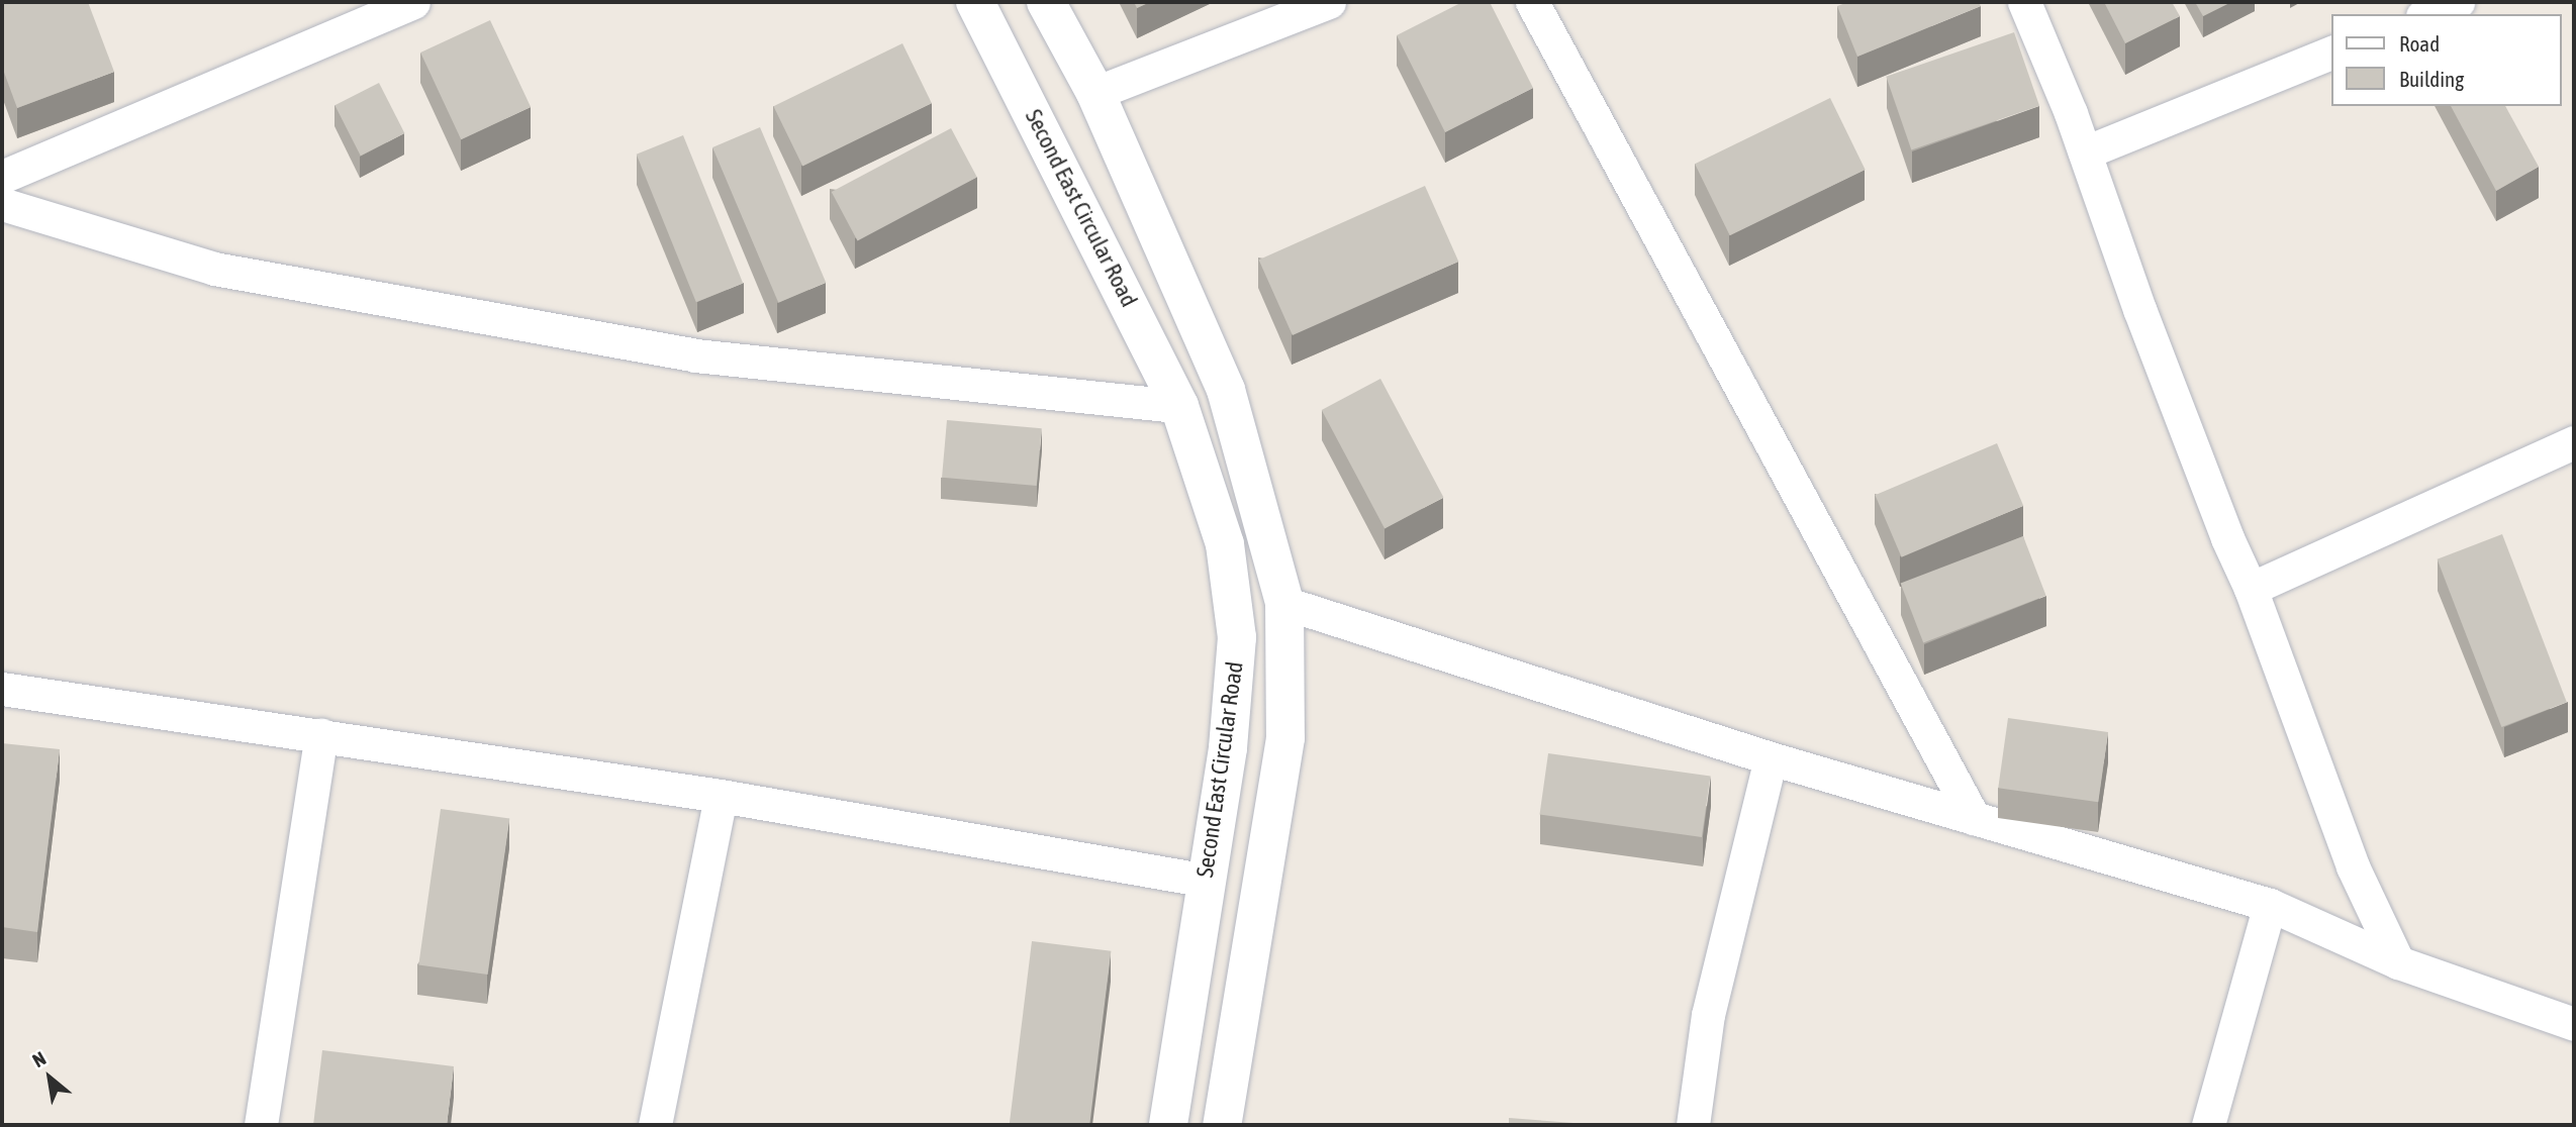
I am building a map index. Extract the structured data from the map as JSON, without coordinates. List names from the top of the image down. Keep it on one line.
{"streets":{"main road":["Second East Circular Road"]},"legend":["Road","Building"],"north":"top left"}
